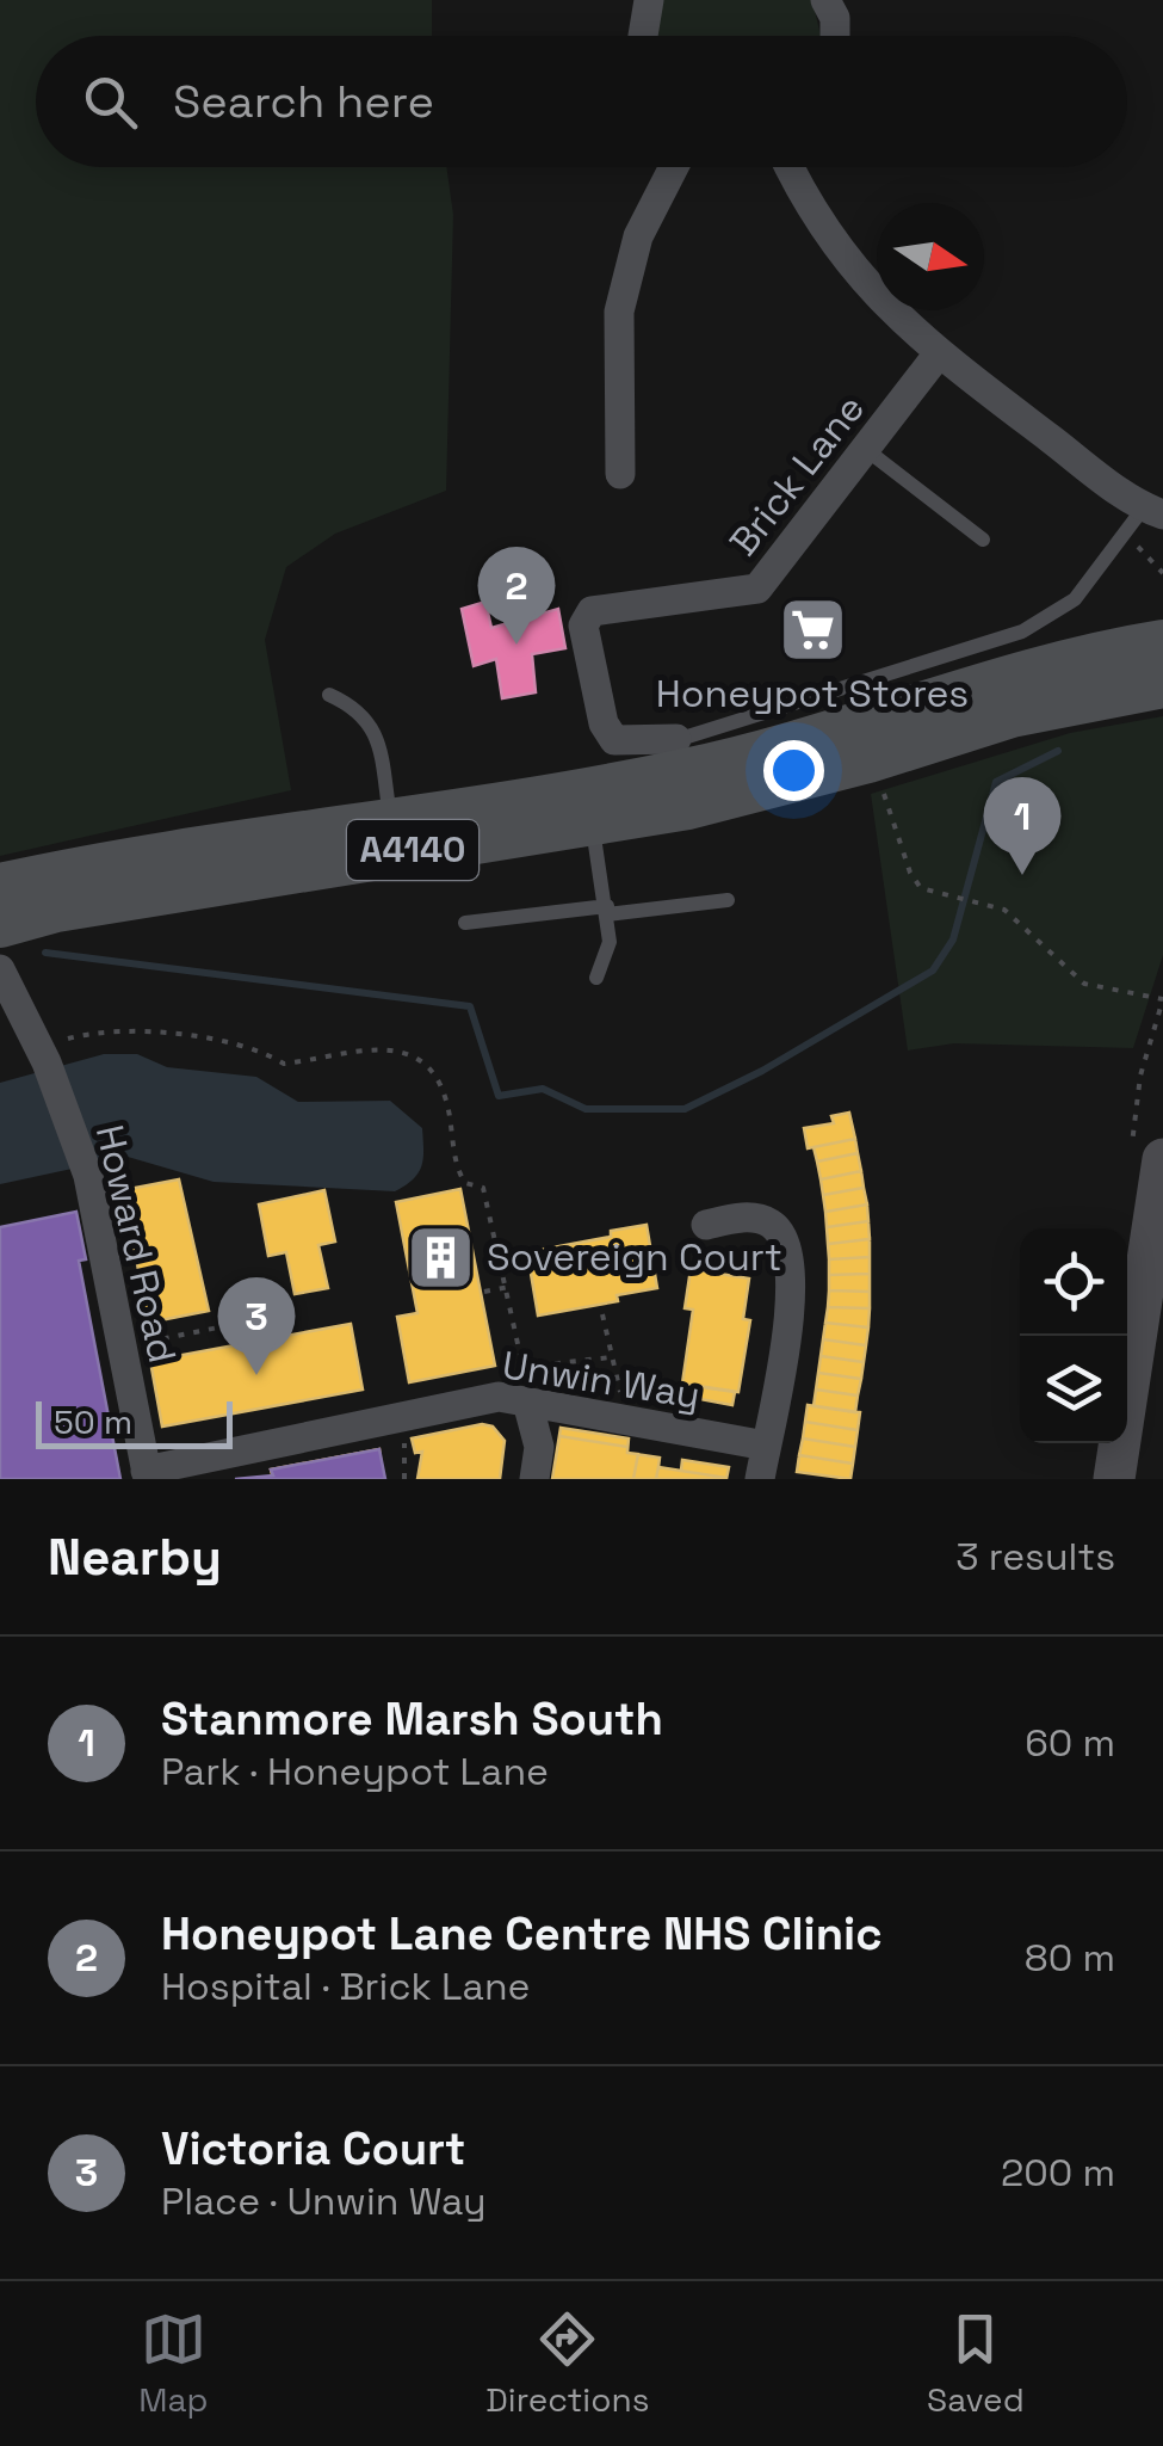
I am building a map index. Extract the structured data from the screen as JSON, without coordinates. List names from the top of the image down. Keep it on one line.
{"streets":{"main road":["A4140"],"street":["Brick Lane","Howard Road","Unwin Way"]},"crossings":[["Brick Lane","A4140"],["Howard Road","Unwin Way"]],"places":{"supermarket":["Honeypot Stores"],"building":["Sovereign Court"]},"scale_bar":"50 m","north":"right","page":{"search":"Search here","pins":["2","1","3"],"scale":"50 m","heading":["Nearby","3 results"],"list":[{"mark":"1","name":"Stanmore Marsh South","note":"Park · Honeypot Lane","value":"60 m"},{"mark":"2","name":"Honeypot Lane Centre NHS Clinic","note":"Hospital · Brick Lane","value":"80 m"},{"mark":"3","name":"Victoria Court","note":"Place · Unwin Way","value":"200 m"}],"nav":["Map","Directions","Saved"]}}
